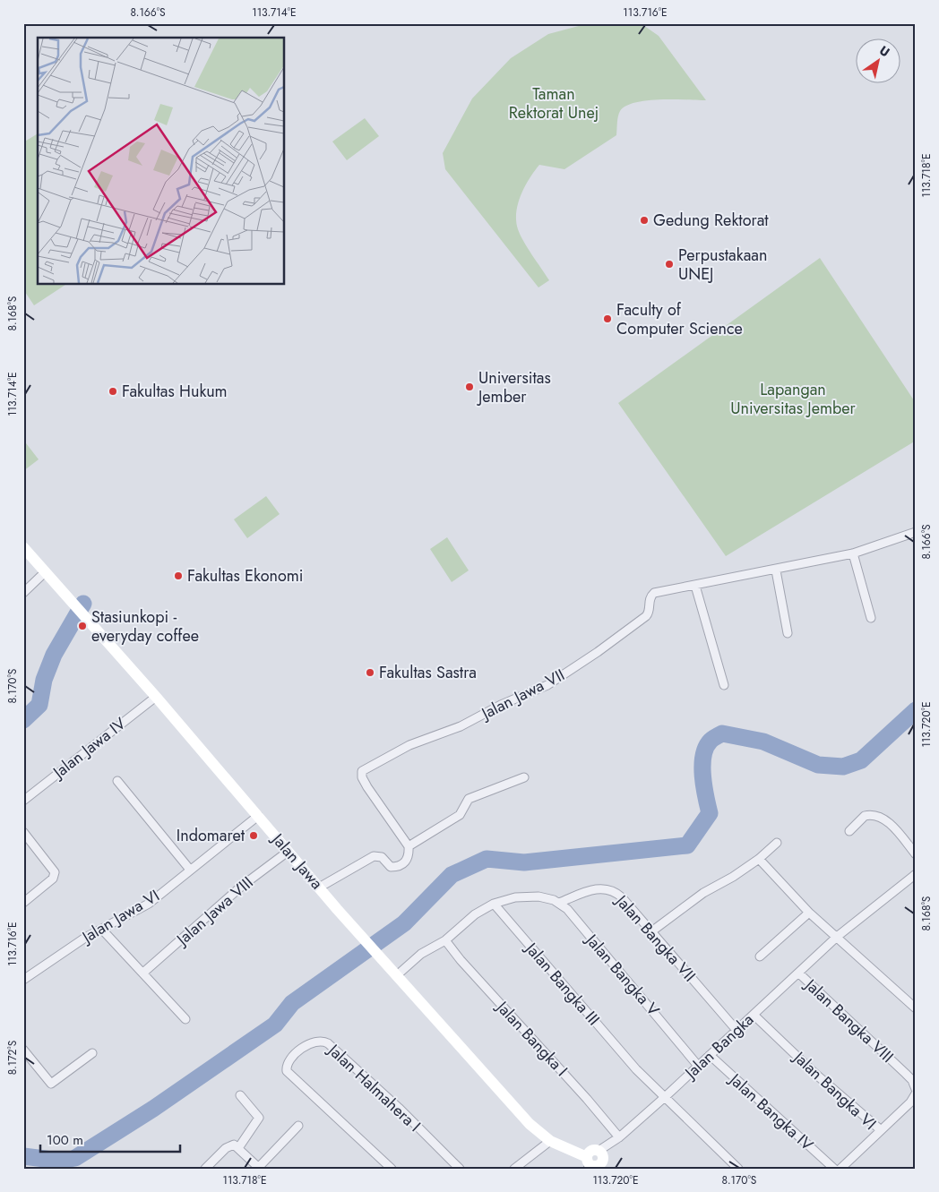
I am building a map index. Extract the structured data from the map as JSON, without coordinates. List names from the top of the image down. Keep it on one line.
{"streets":{"main road":["Jalan Jawa"],"street":["Jalan Jawa VII","Jalan Jawa IV","Jalan Jawa VIII","Jalan Jawa VI","Jalan Bangka VII","Jalan Bangka V","Jalan Bangka III","Jalan Bangka VIII","Jalan Bangka I","Jalan Bangka","Jalan Halmahera I","Jalan Bangka VI","Jalan Bangka IV"]},"crossings":[["Jalan Jawa IV","Jalan Jawa"],["Jalan Jawa","Jalan Jawa VIII"],["Jalan Jawa","Jalan Jawa VI"],["Jalan Bangka VII","Jalan Bangka V"],["Jalan Bangka VII","Jalan Bangka"],["Jalan Bangka V","Jalan Bangka III"],["Jalan Bangka V","Jalan Bangka"],["Jalan Bangka III","Jalan Bangka"],["Jalan Bangka VIII","Jalan Bangka"],["Jalan Bangka I","Jalan Bangka"],["Jalan Bangka","Jalan Bangka VI"],["Jalan Bangka","Jalan Bangka IV"]],"parks":["Taman Rektorat Unej","Lapangan Universitas Jember"],"places":["Gedung Rektorat","Perpustakaan UNEJ","Faculty of Computer Science","Universitas Jember","Fakultas Hukum","Fakultas Ekonomi","Stasiunkopi - everyday coffee","Fakultas Sastra","Indomaret"],"scale_bar":"100 m","north":"top right","coordinates":["8.166°S","113.714°E","113.716°E","113.718°E","8.168°S","8.170°S","113.720°E","8.172°S"]}
